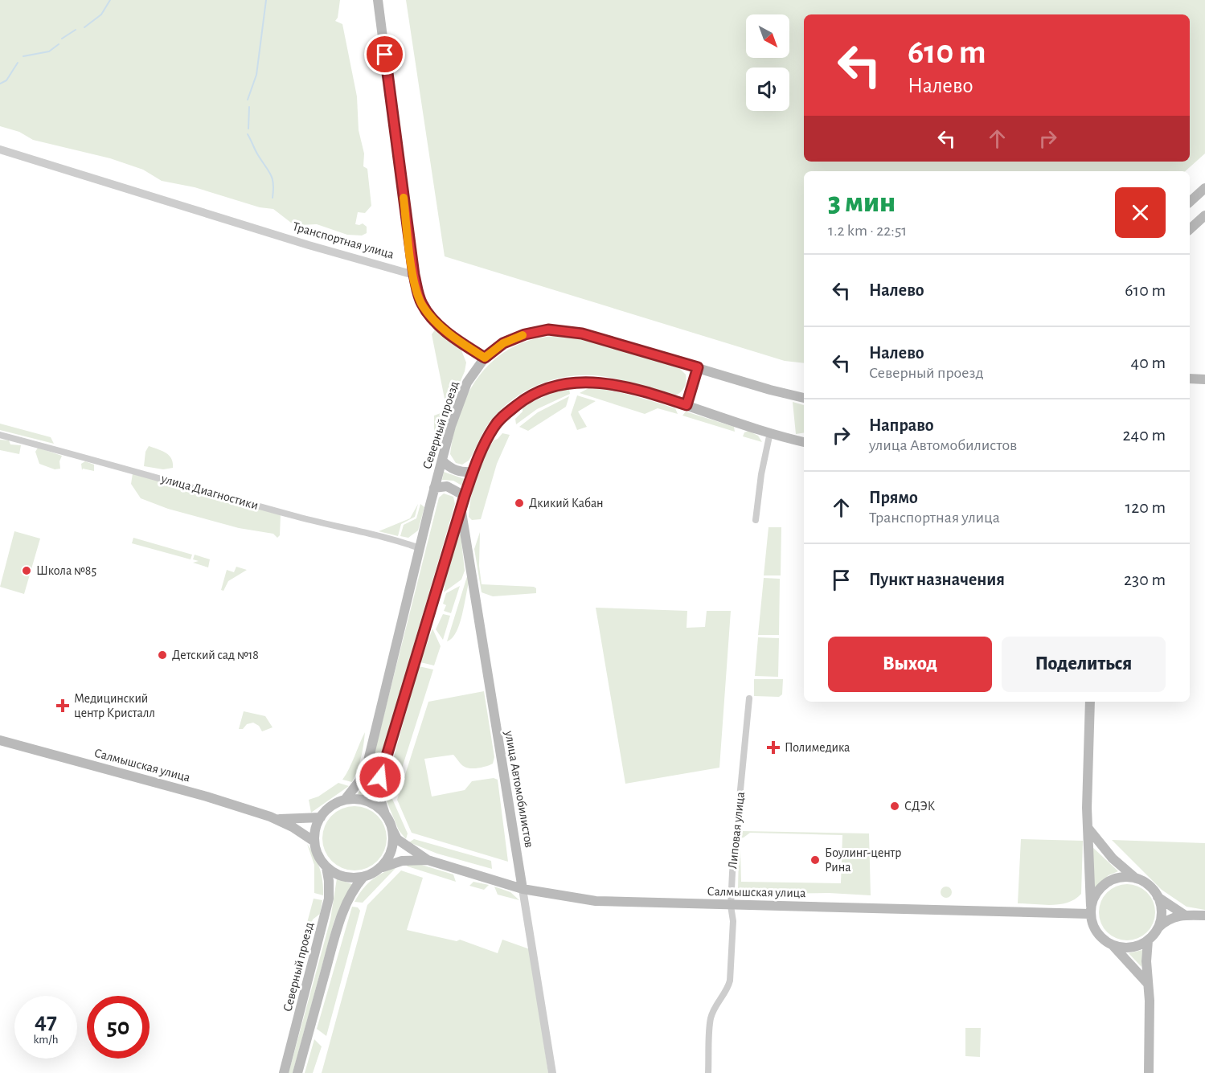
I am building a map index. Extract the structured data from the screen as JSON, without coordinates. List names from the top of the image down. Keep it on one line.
{"streets":{"main road":["Транспортная улица","Северный проезд","Салмышская улица","улица Автомобилистов"],"street":["улица Диагностики","Липовая улица"]},"crossings":[["Северный проезд","улица Диагностики"],["Салмышская улица","улица Автомобилистов"],["Салмышская улица","Липовая улица"]],"places":{"other":["Дкикий Кабан","Школа №85","Детский сад №18","СДЭК","Боулинг-центр Рина"],"health":["Медицинский центр Кристалл","Полимедика"]},"north":"bottom right","page":{"turn":["610 m","Налево"],"heading":["3 мин","1.2 km · 22:51"],"list":[{"name":"Налево","value":"610 m"},{"name":"Налево","note":"Северный проезд","value":"40 m"},{"name":"Направо","note":"улица Автомобилистов","value":"240 m"},{"name":"Прямо","note":"Транспортная улица","value":"120 m"},{"name":"Пункт назначения","value":"230 m"}],"buttons":["Выход","Поделиться"],"speed":"47 km/h","limit":"50"}}
